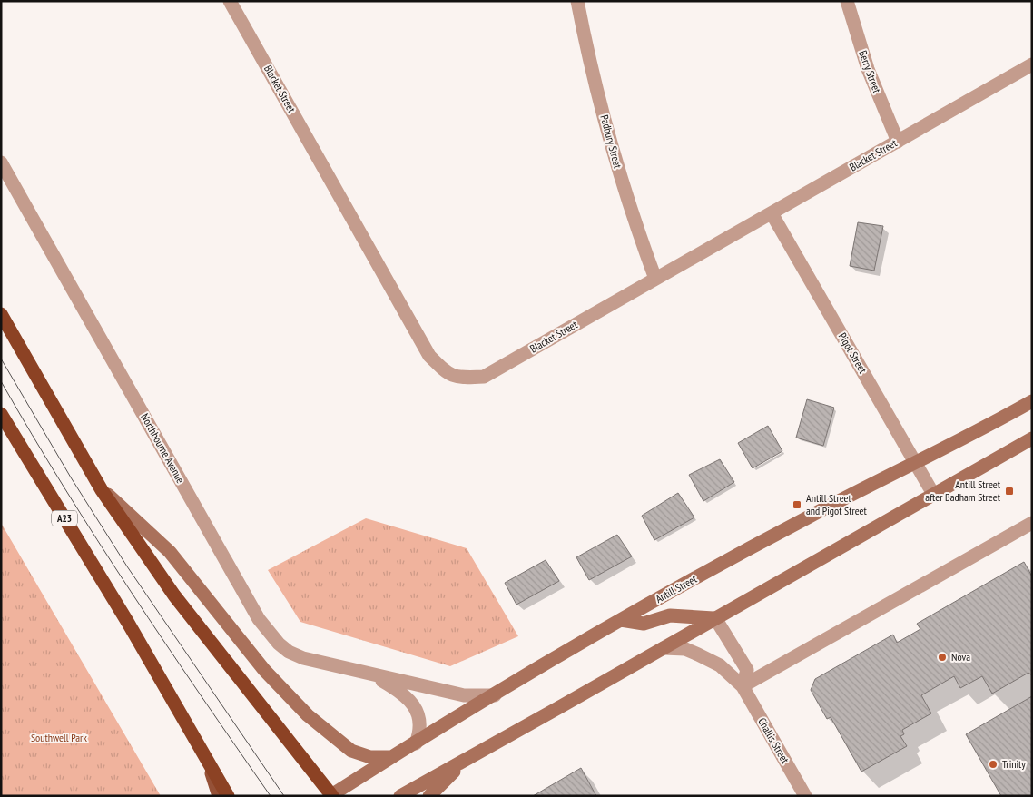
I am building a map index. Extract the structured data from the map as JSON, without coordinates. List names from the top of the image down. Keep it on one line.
{"streets":{"highway":["A23"],"main road":["Antill Street"],"street":["Berry Street","Blacket Street","Padbury Street","Pigot Street","Northbourne Avenue","Challis Street"]},"crossings":[["Berry Street","Blacket Street"],["Blacket Street","Padbury Street"],["Blacket Street","Pigot Street"],["Pigot Street","Antill Street"],["Northbourne Avenue","Antill Street"]],"parks":["Southwell Park"],"places":{"transit":["Antill Street after Badham Street","Antill Street and Pigot Street"],"other":["Nova","Trinity"]}}
